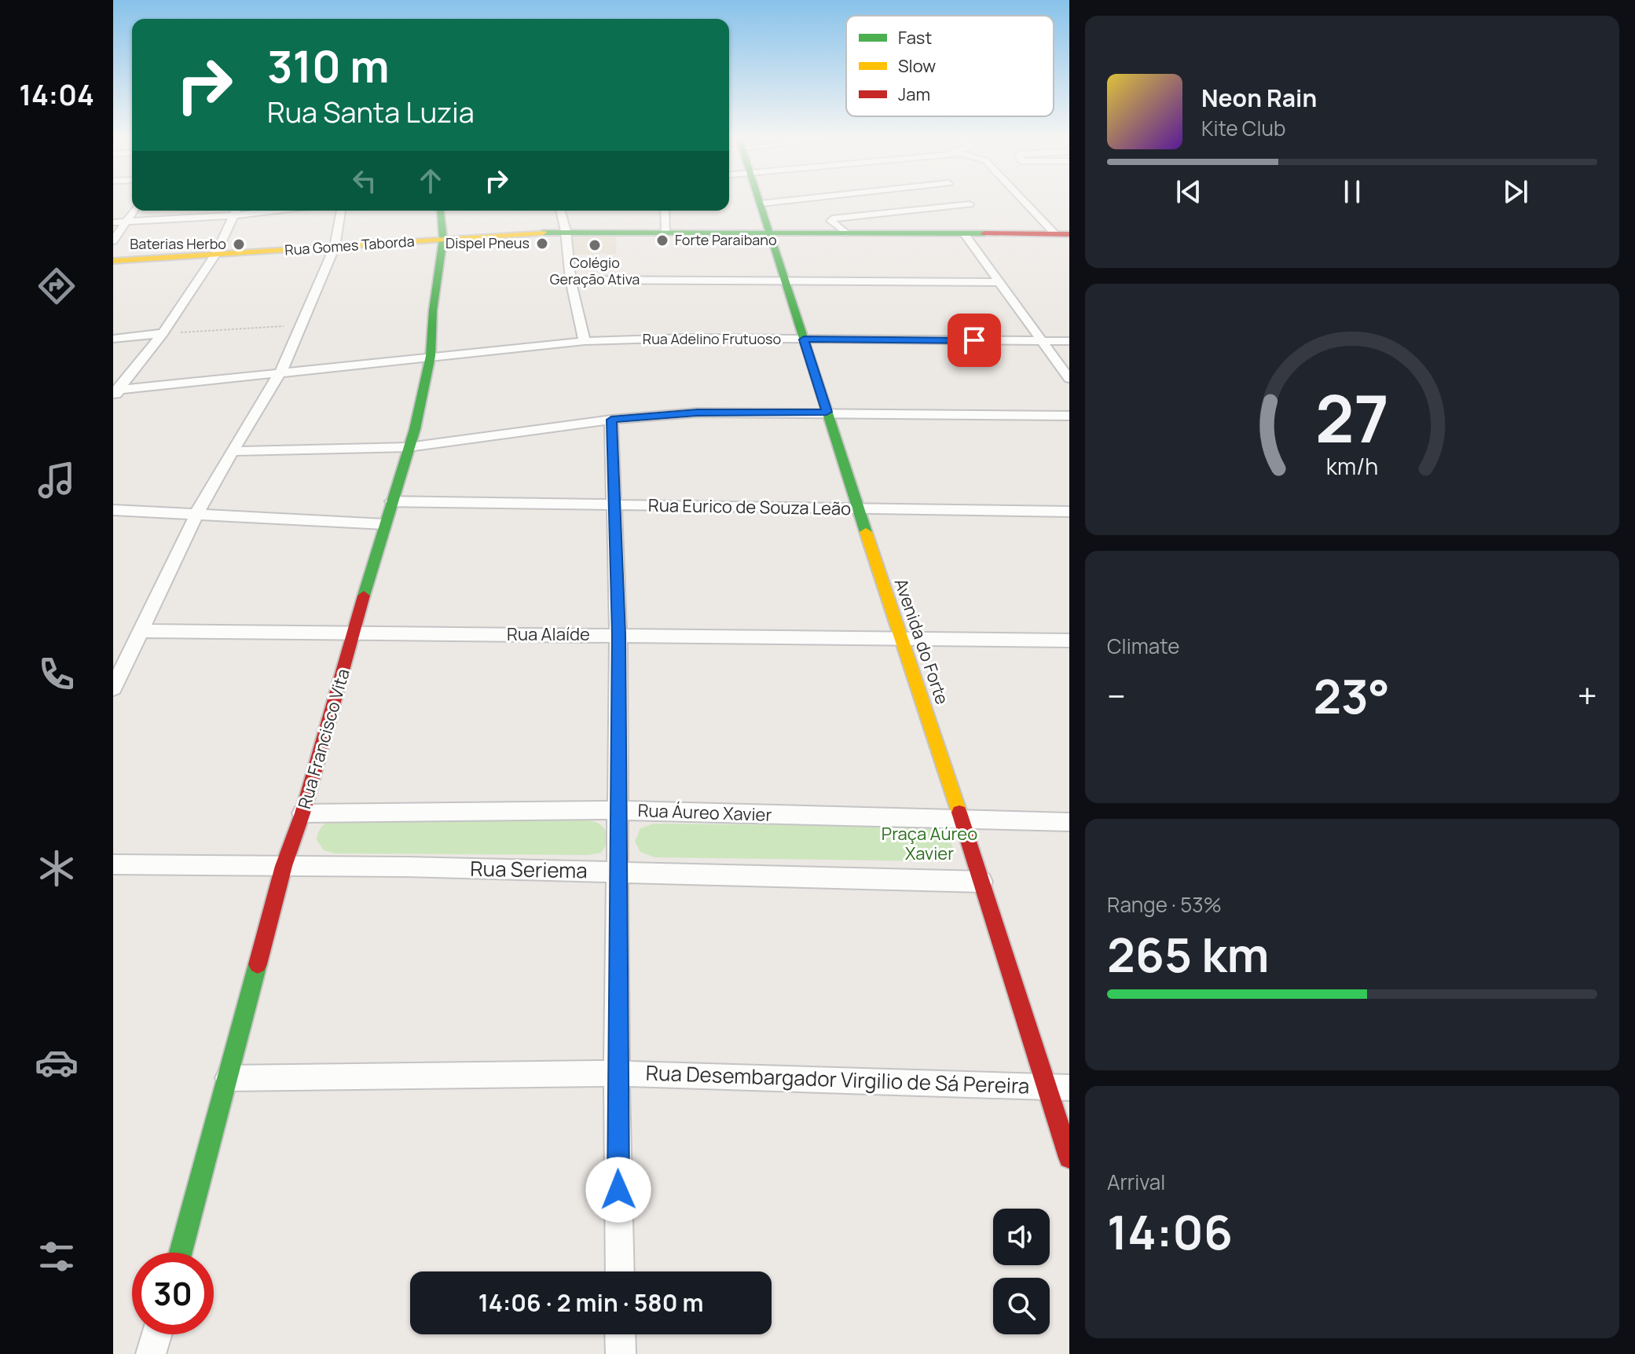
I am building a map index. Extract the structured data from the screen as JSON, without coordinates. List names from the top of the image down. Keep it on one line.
{"streets":{"street":["Rua Gomes Taborda","Rua Adelino Frutuoso","Rua Eurico de Souza Leão","Rua Alaíde","Avenida do Forte","Rua Francisco Vita","Rua Áureo Xavier","Rua Seriema","Rua Desembargador Virgilio de Sá Pereira"]},"crossings":[["Rua Gomes Taborda","Avenida do Forte"],["Rua Gomes Taborda","Rua Francisco Vita"],["Rua Adelino Frutuoso","Avenida do Forte"],["Rua Adelino Frutuoso","Rua Francisco Vita"],["Rua Eurico de Souza Leão","Avenida do Forte"],["Rua Eurico de Souza Leão","Rua Francisco Vita"],["Rua Alaíde","Avenida do Forte"],["Rua Alaíde","Rua Francisco Vita"],["Avenida do Forte","Rua Áureo Xavier"],["Avenida do Forte","Rua Seriema"],["Avenida do Forte","Rua Desembargador Virgilio de Sá Pereira"],["Rua Francisco Vita","Rua Áureo Xavier"],["Rua Francisco Vita","Rua Seriema"],["Rua Francisco Vita","Rua Desembargador Virgilio de Sá Pereira"]],"parks":["Praça Aúreo Xavier"],"places":["Forte Paraibano","Dispel Pneus","Baterias Herbo","Colégio Geração Ativa"],"legend":["Fast","Slow","Jam"],"page":{"tabs":"14:04","turn":["310 m","Rua Santa Luzia"],"song":["Neon Rain","Kite Club"],"tile":["Climate",["Range · 53%","265 km"],["Arrival","14:06"]],"heat":["−","23°","+"],"limit":"30","trip":"14:06 · 2 min · 580 m","gauge":["27","km/h"]}}
